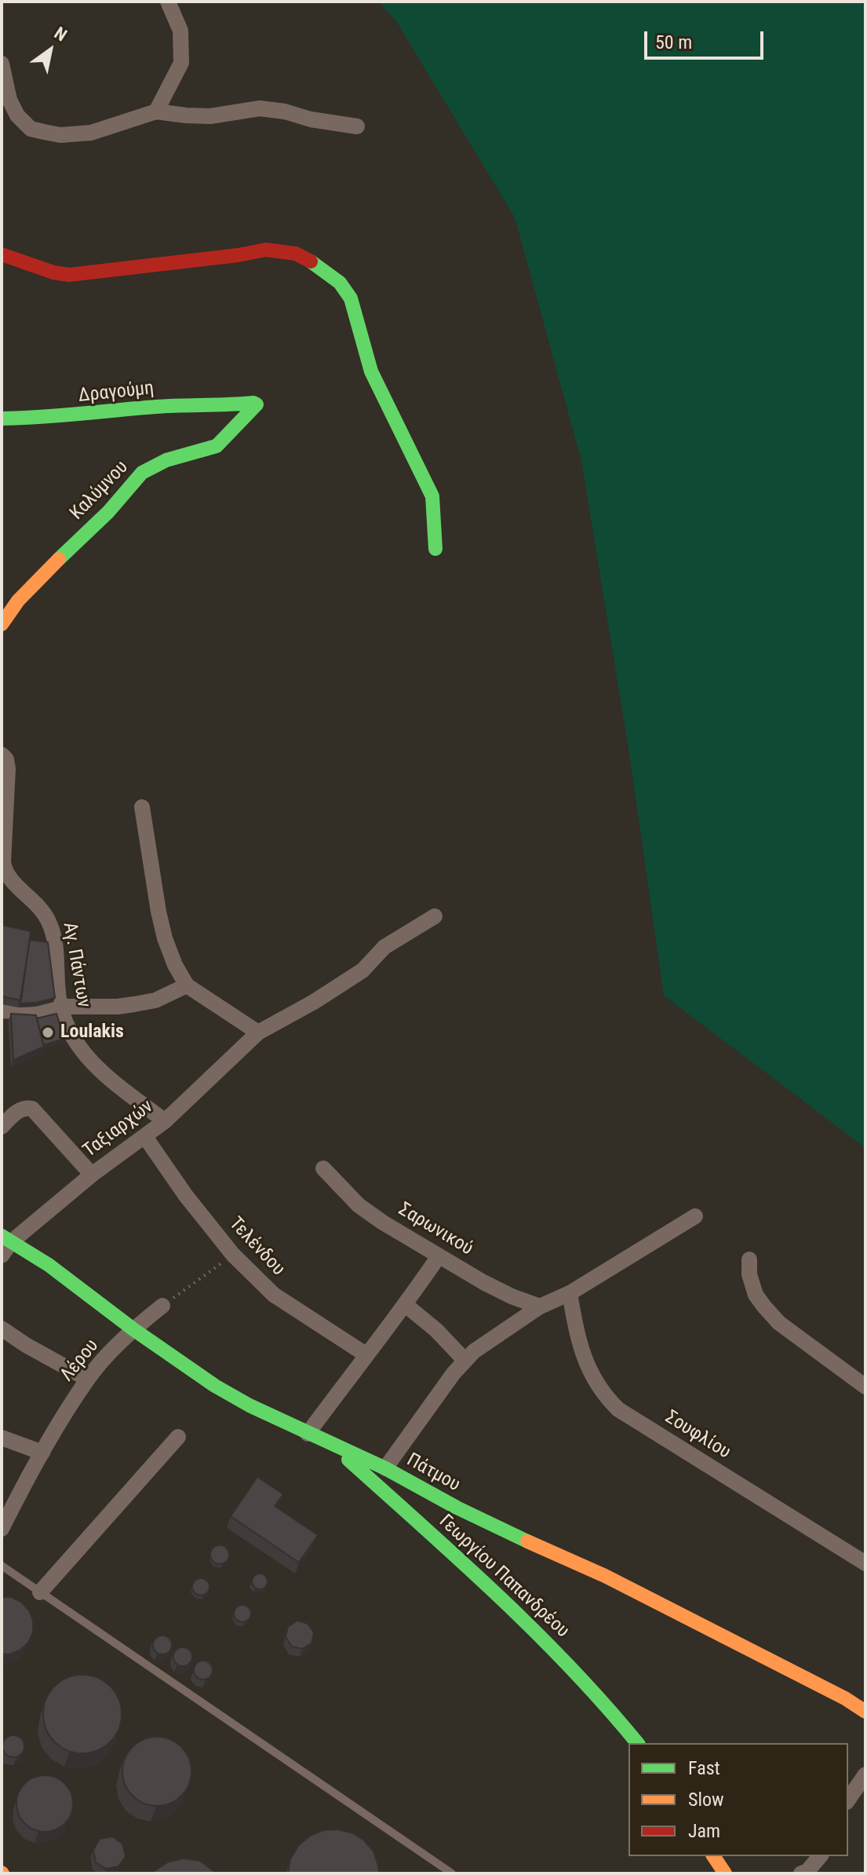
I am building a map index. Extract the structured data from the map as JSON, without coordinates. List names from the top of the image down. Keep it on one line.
{"streets":{"street":["Δραγούμη","Καλύμνου","Αγ. Πάντων","Ταξιαρχών","Σαρωνικού","Τελένδου","Λέρου","Σουφλίου","Πάτμου","Γεωργίου Παπανδρέου"]},"crossings":[["Δραγούμη","Καλύμνου"],["Αγ. Πάντων","Ταξιαρχών"],["Ταξιαρχών","Τελένδου"],["Ταξιαρχών","Πάτμου"],["Λέρου","Πάτμου"],["Πάτμου","Γεωργίου Παπανδρέου"]],"places":["Loulakis"],"legend":["Fast","Slow","Jam"],"scale_bar":"50 m","north":"top right"}
